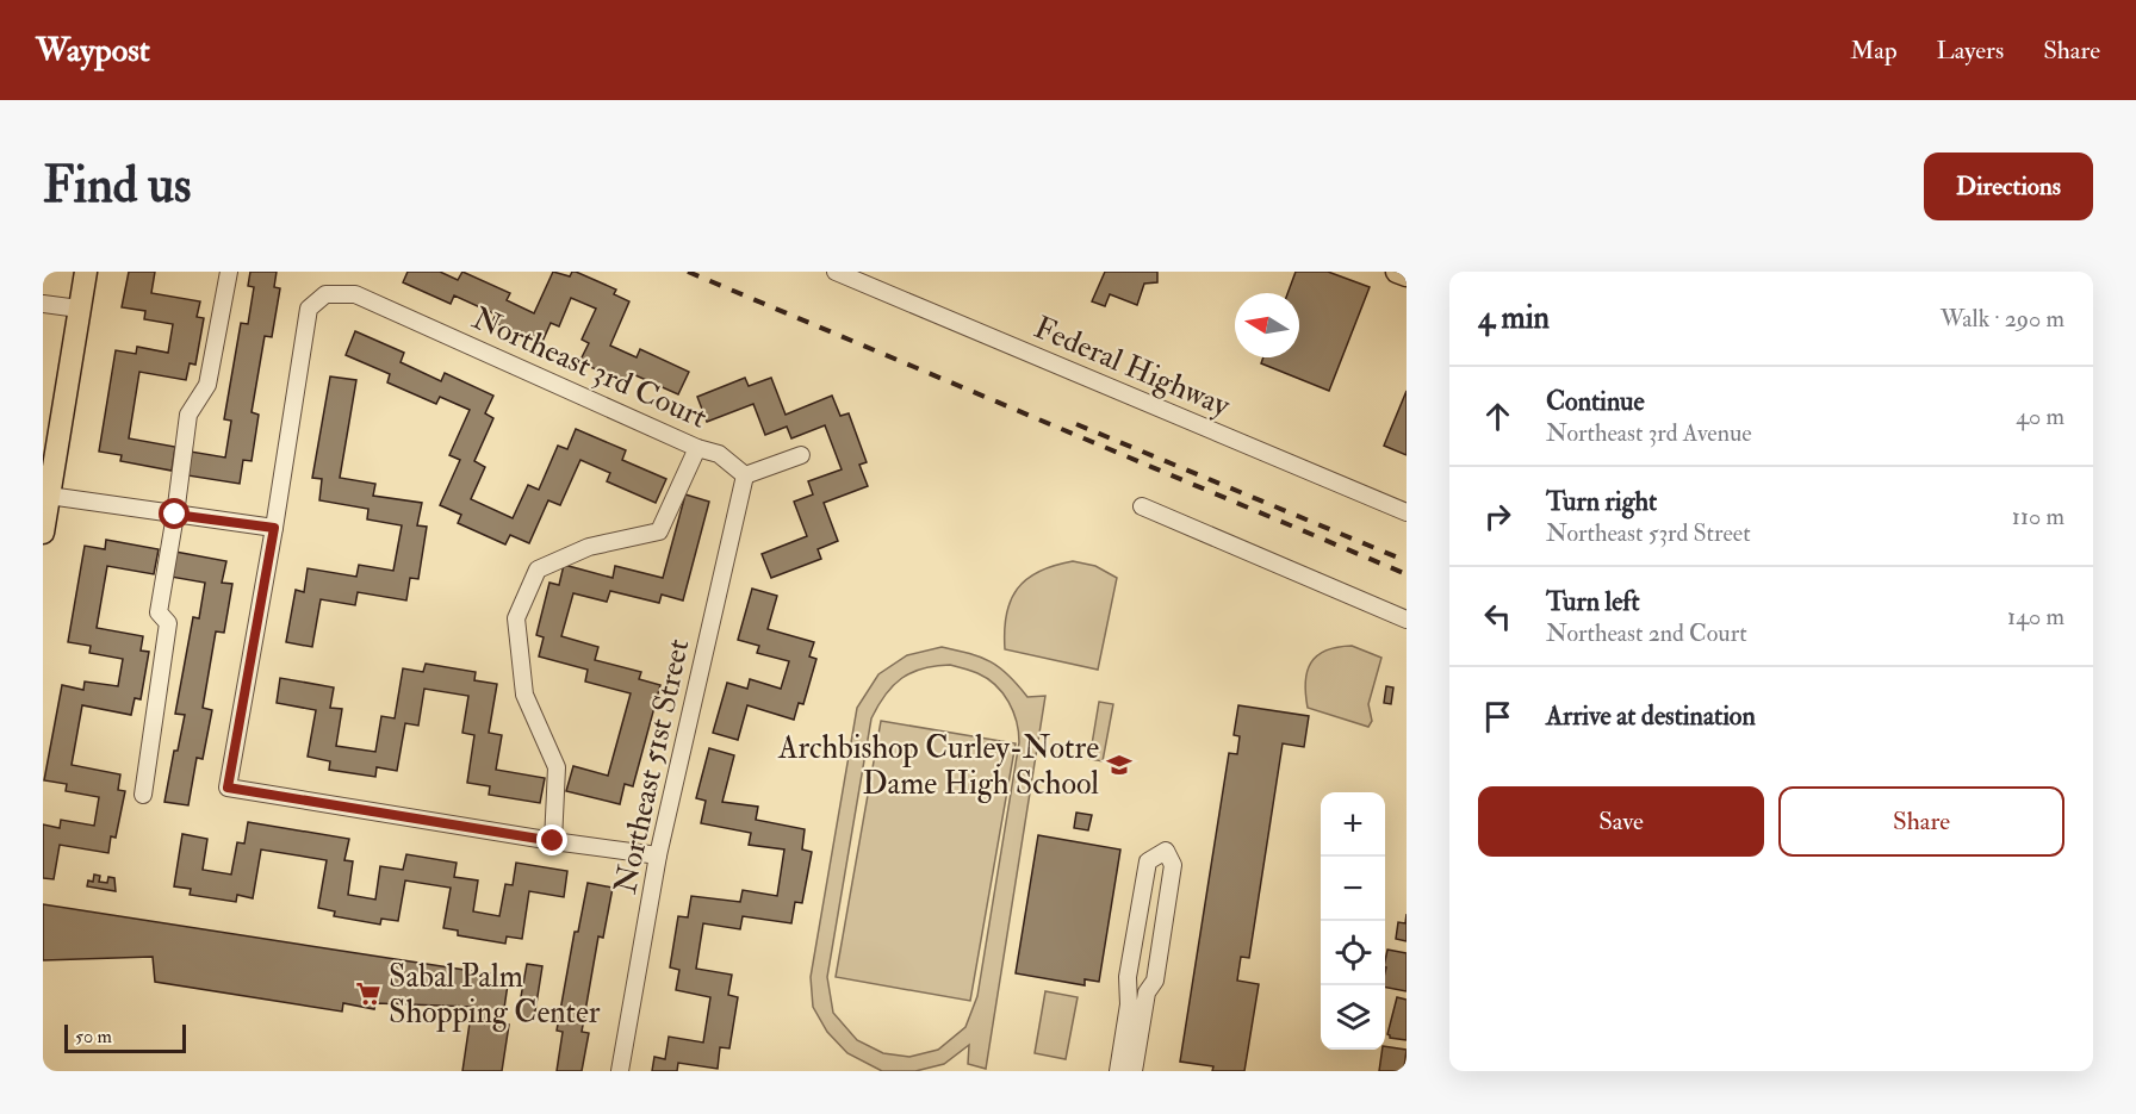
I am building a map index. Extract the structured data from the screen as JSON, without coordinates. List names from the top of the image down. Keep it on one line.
{"streets":{"street":["Federal Highway","Northeast 3rd Court","Northeast 51st Street"]},"crossings":[["Northeast 3rd Court","Northeast 51st Street"]],"places":{"school or university":["Archbishop Curley-Notre Dame High School"],"supermarket":["Sabal Palm Shopping Center"]},"scale_bar":"50 m","north":"left","page":{"header":"Waypost","nav":["Map","Layers","Share"],"buttons":["Directions",["Save","Share"]],"title":"Find us","heading":["4 min","Walk · 290 m"],"list":[["Continue","Northeast 3rd Avenue","40 m"],["Turn right","Northeast 53rd Street","110 m"],["Turn left","Northeast 2nd Court","140 m"],"Arrive at destination"],"map_buttons":["+","−"],"scale":"50 m"}}
